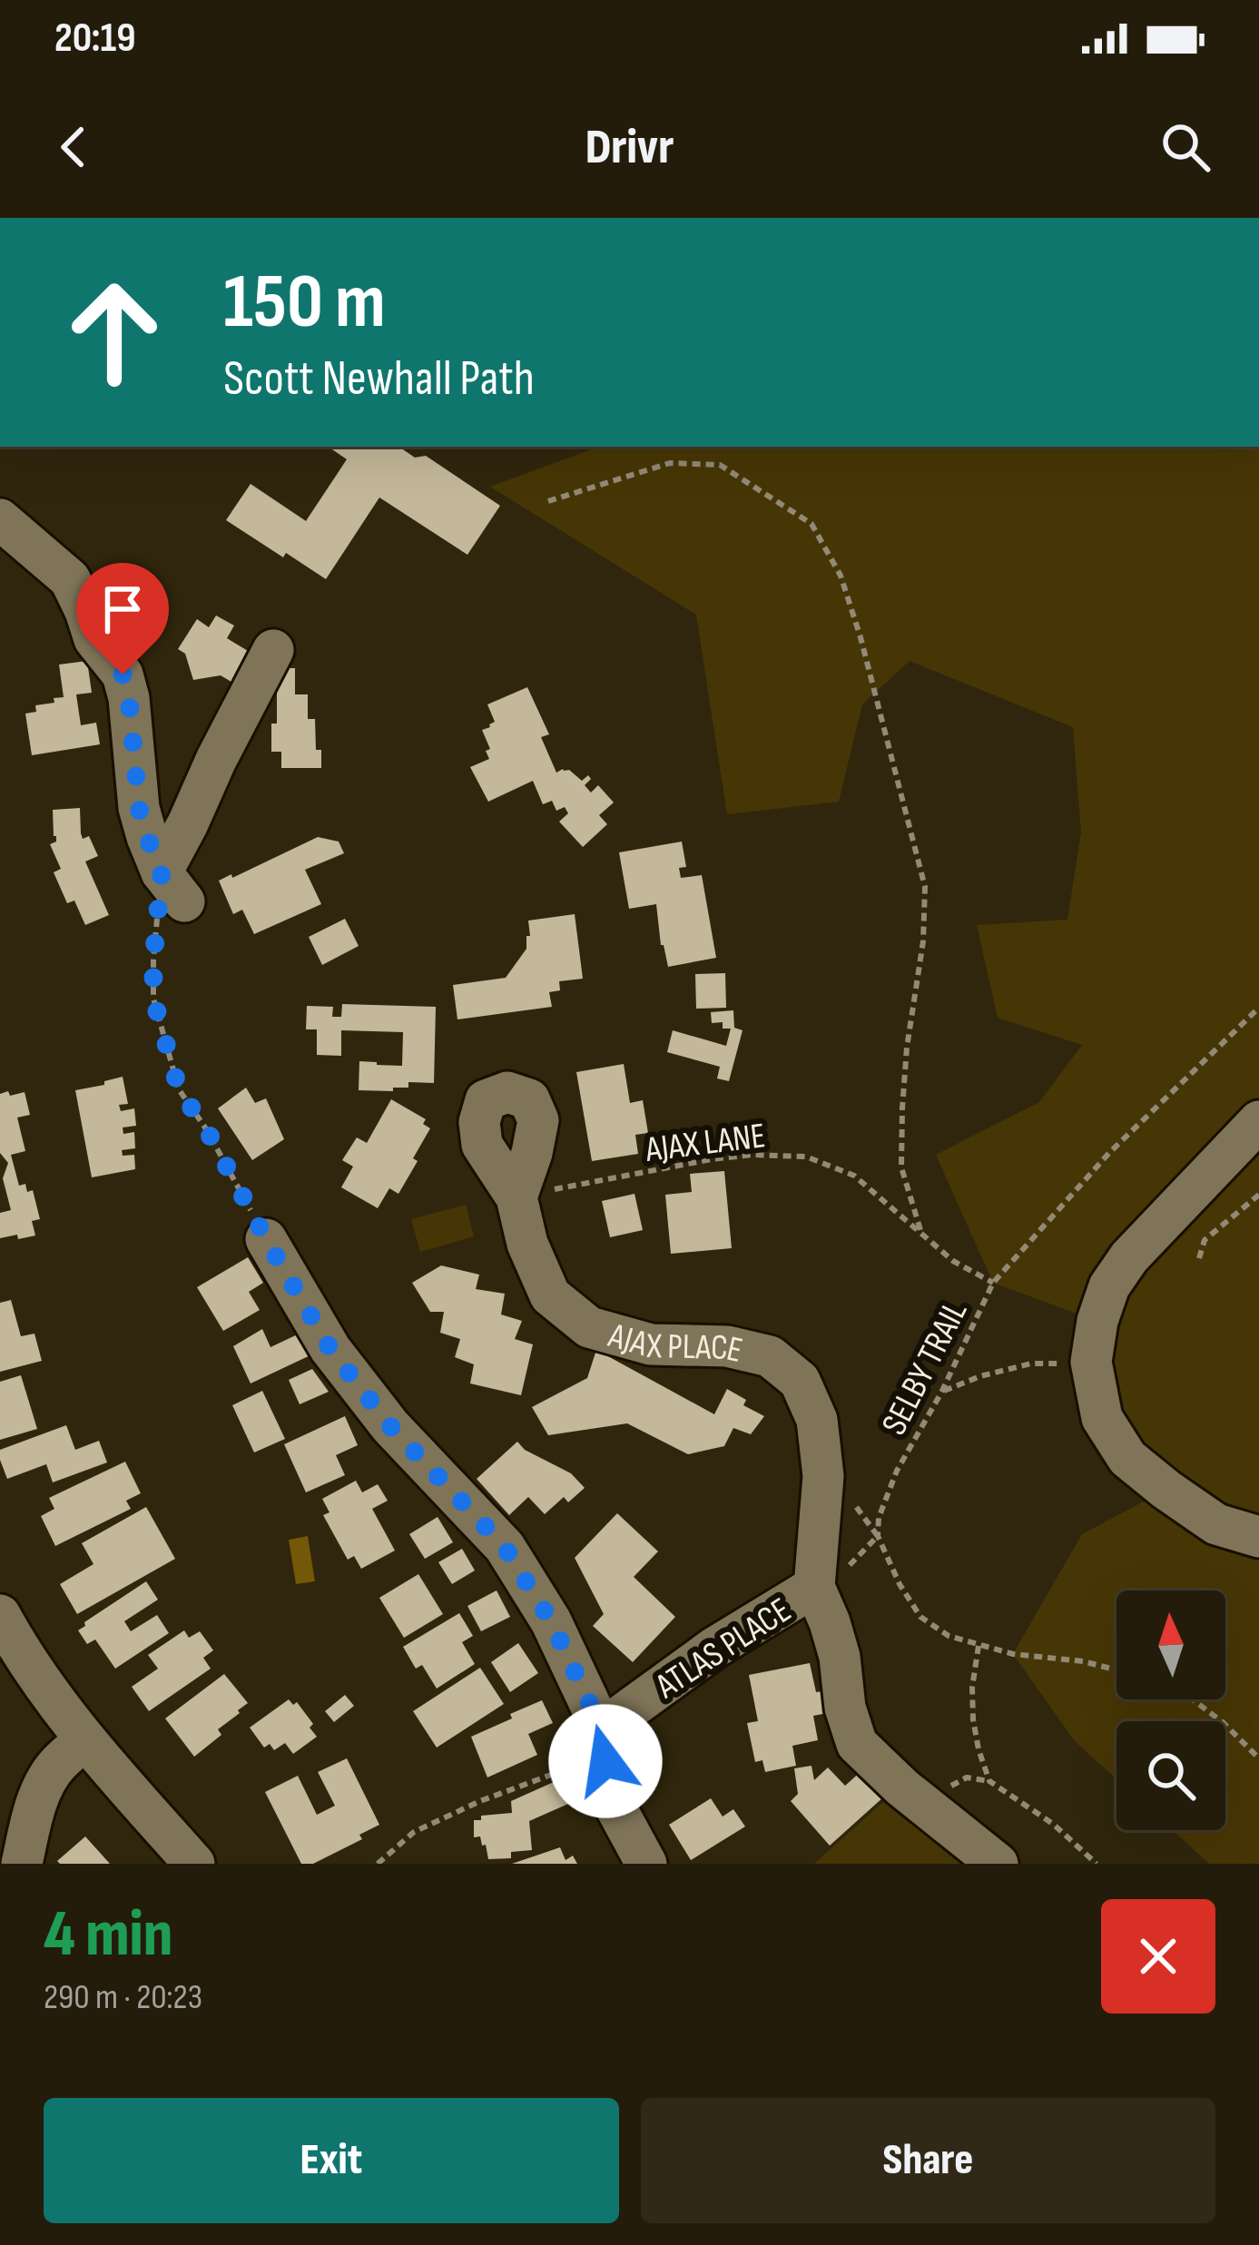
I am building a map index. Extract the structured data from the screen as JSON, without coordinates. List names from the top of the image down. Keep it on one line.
{"streets":{"street":["AJAX PLACE","ATLAS PLACE"],"path":["AJAX LANE","SELBY TRAIL"]},"crossings":[["AJAX LANE","AJAX PLACE"],["AJAX LANE","SELBY TRAIL"],["AJAX PLACE","ATLAS PLACE"]],"north":"top","page":{"status":"20:19","header":"Drivr","turn":["150 m","Scott Newhall Path"],"heading":["4 min","290 m · 20:23"],"buttons":["Exit","Share"]}}
